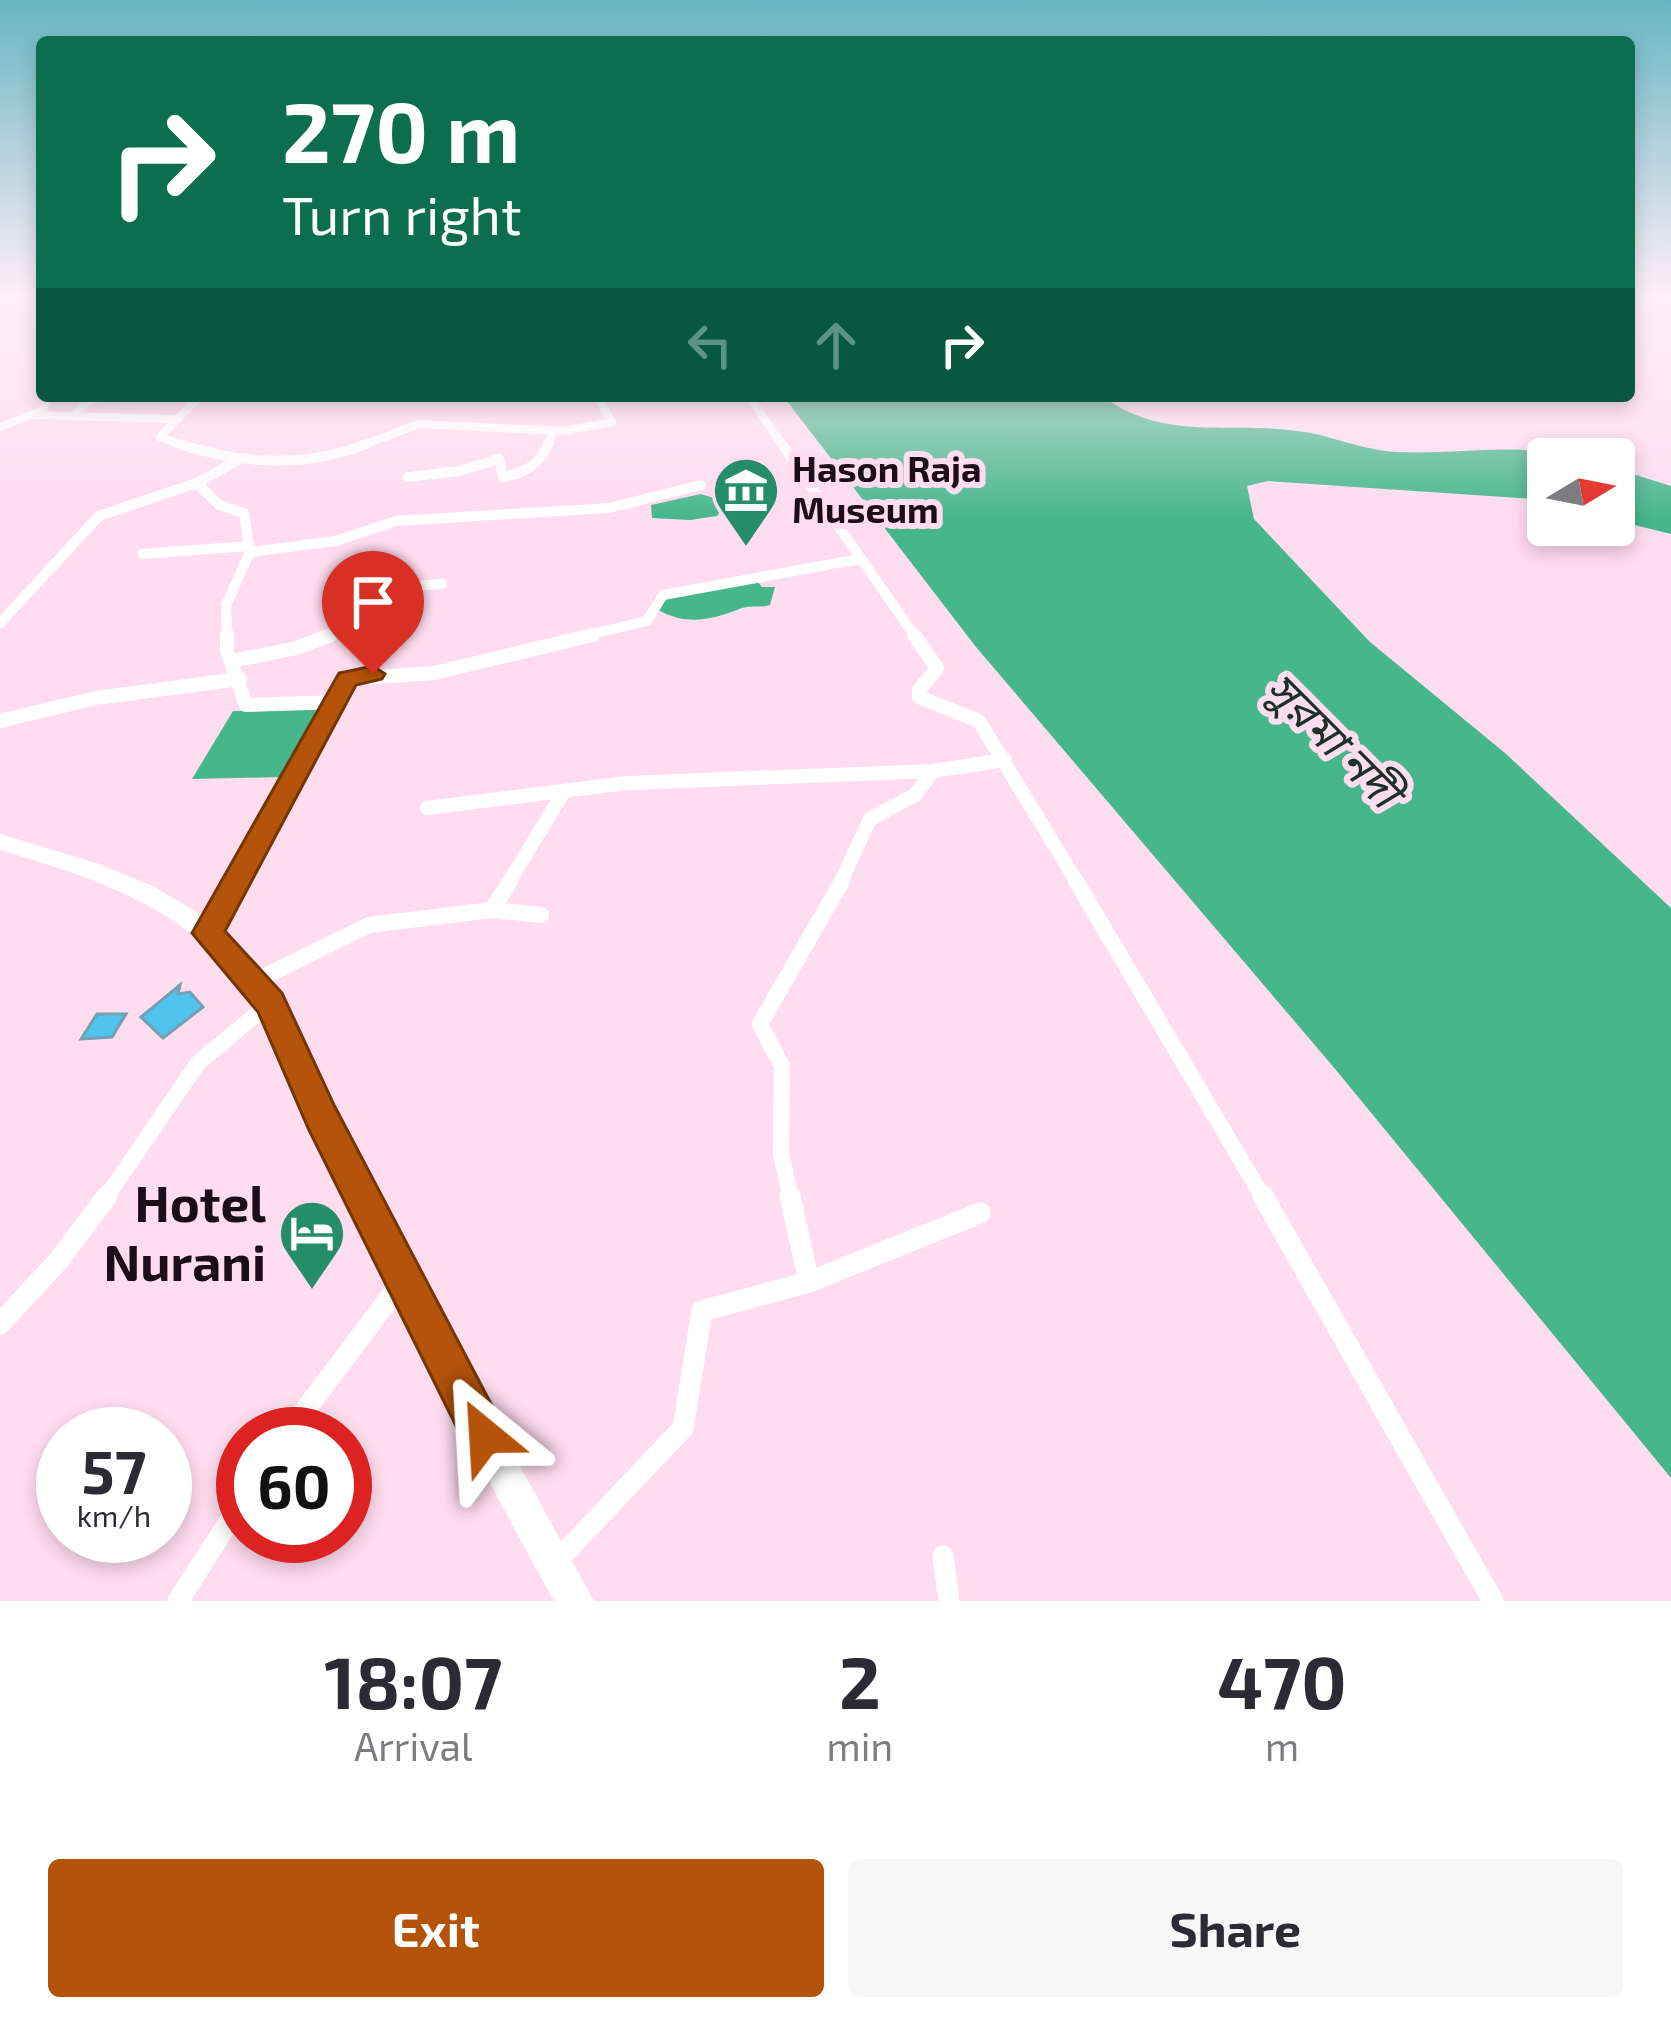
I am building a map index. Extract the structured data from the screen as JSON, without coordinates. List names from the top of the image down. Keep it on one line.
{"water":["সুরমা নদী"],"places":{"museum":["Hason Raja Museum"],"hotel":["Hotel Nurani"]},"north":"right","page":{"turn":["270 m","Turn right"],"speed":"57 km/h","limit":"60","eta":["18:07","Arrival","2","min","470","m"],"buttons":["Exit","Share"]}}
